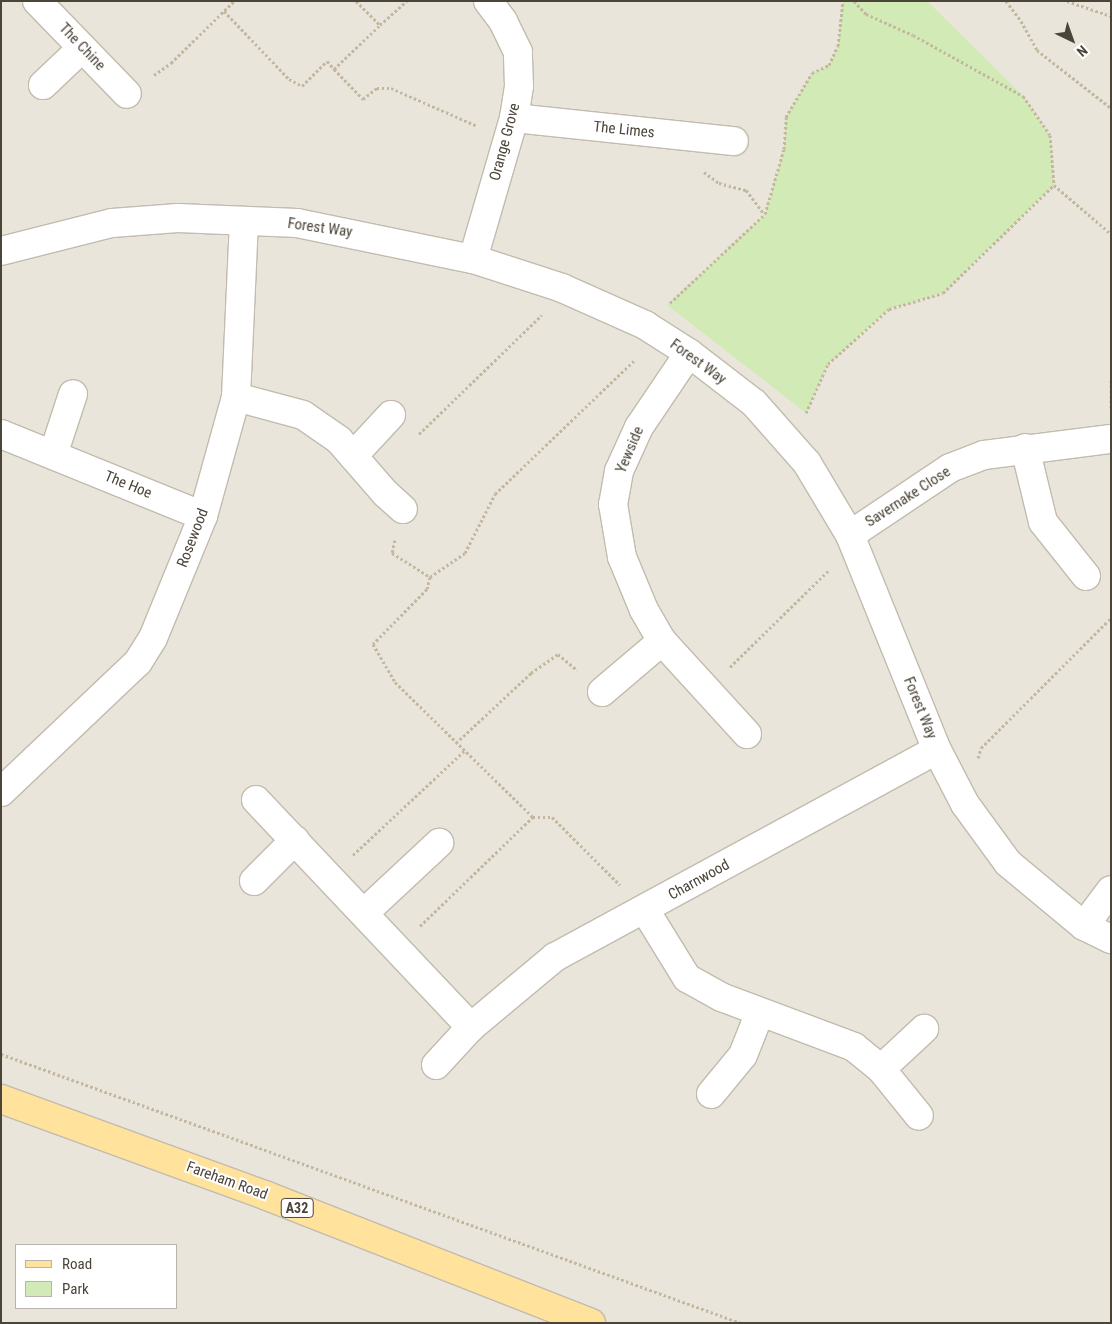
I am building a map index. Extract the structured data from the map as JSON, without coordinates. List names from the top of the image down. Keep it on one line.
{"streets":{"main road":["Fareham Road","A32"],"street":["The Chine","The Limes","Orange Grove","Forest Way","Yewside","The Hoe","Savernake Close","Rosewood","Charnwood"]},"crossings":[["The Limes","Orange Grove"],["Orange Grove","Forest Way"],["Forest Way","Yewside"],["Forest Way","Savernake Close"],["Forest Way","Rosewood"],["Forest Way","Charnwood"],["The Hoe","Rosewood"]],"legend":["Road","Park"],"north":"bottom right"}
